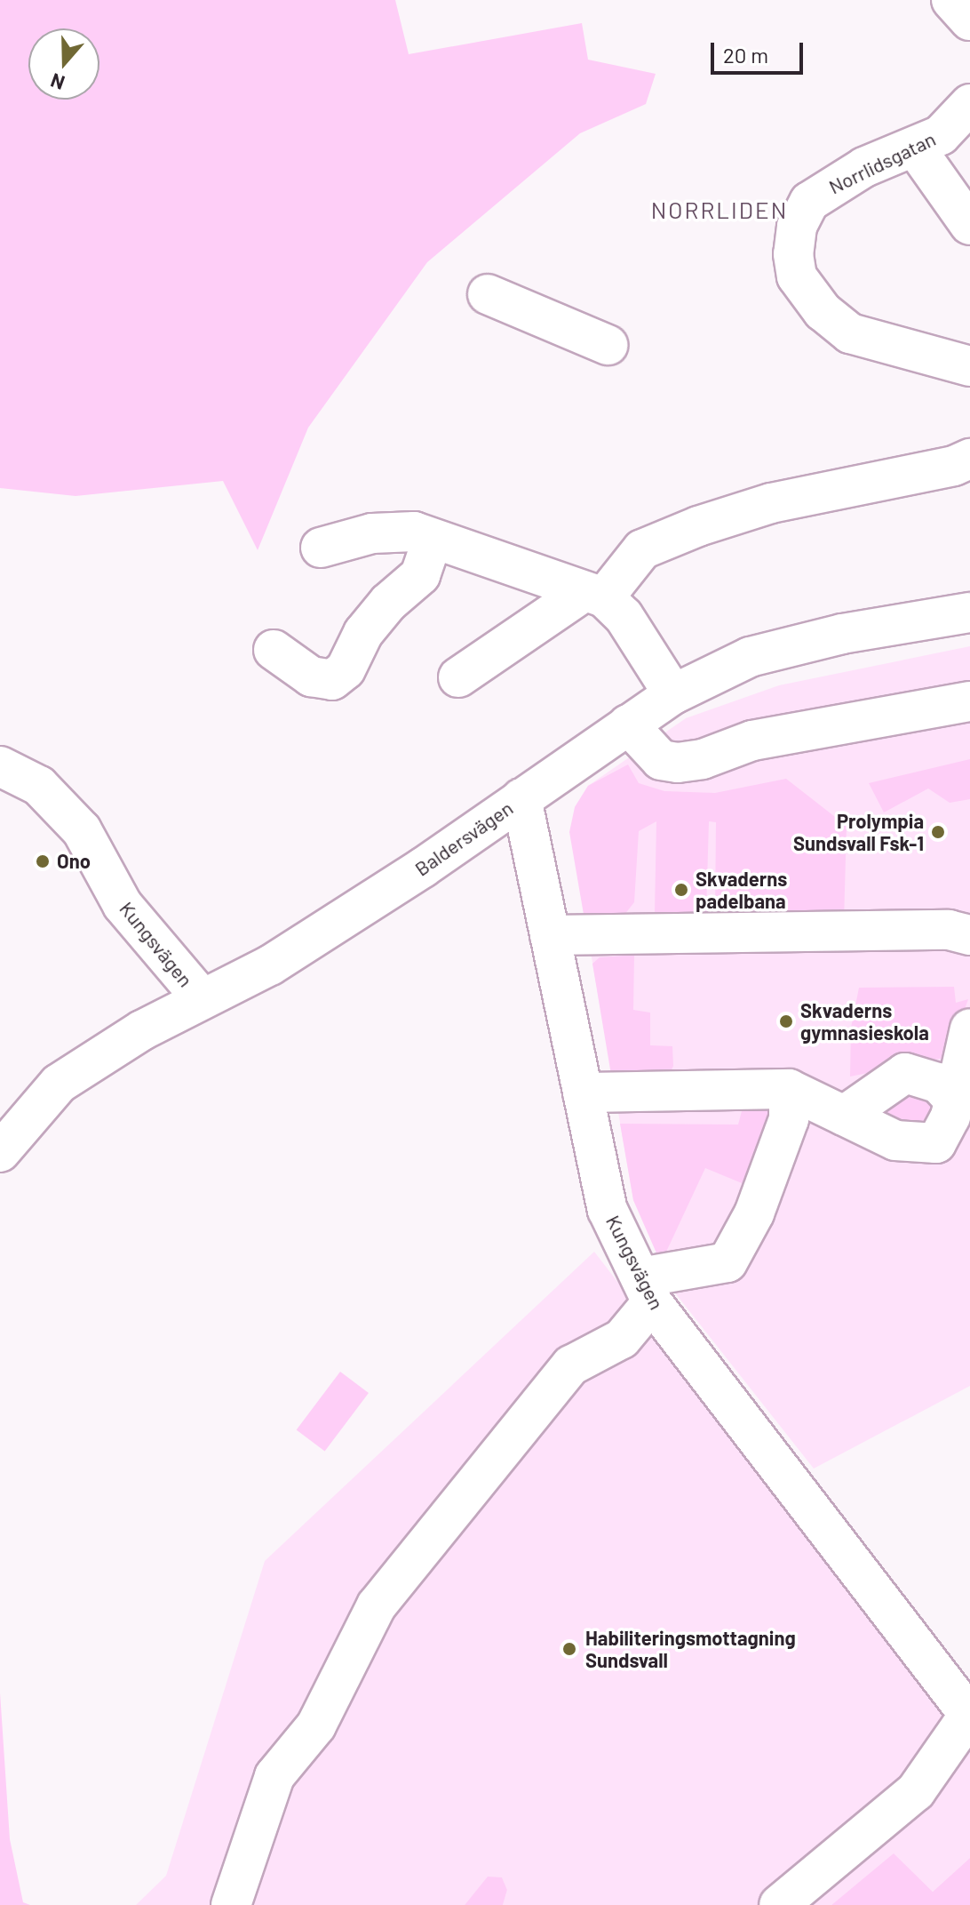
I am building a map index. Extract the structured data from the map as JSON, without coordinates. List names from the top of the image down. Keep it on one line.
{"streets":{"street":["Norrlidsgatan","Baldersvägen","Kungsvägen"]},"crossings":[["Baldersvägen","Kungsvägen"]],"districts":["NORRLIDEN"],"places":["Prolympia Sundsvall Fsk-1","Ono","Skvaderns padelbana","Skvaderns gymnasieskola","Habiliteringsmottagning Sundsvall"],"scale_bar":"20 m","north":"bottom"}
